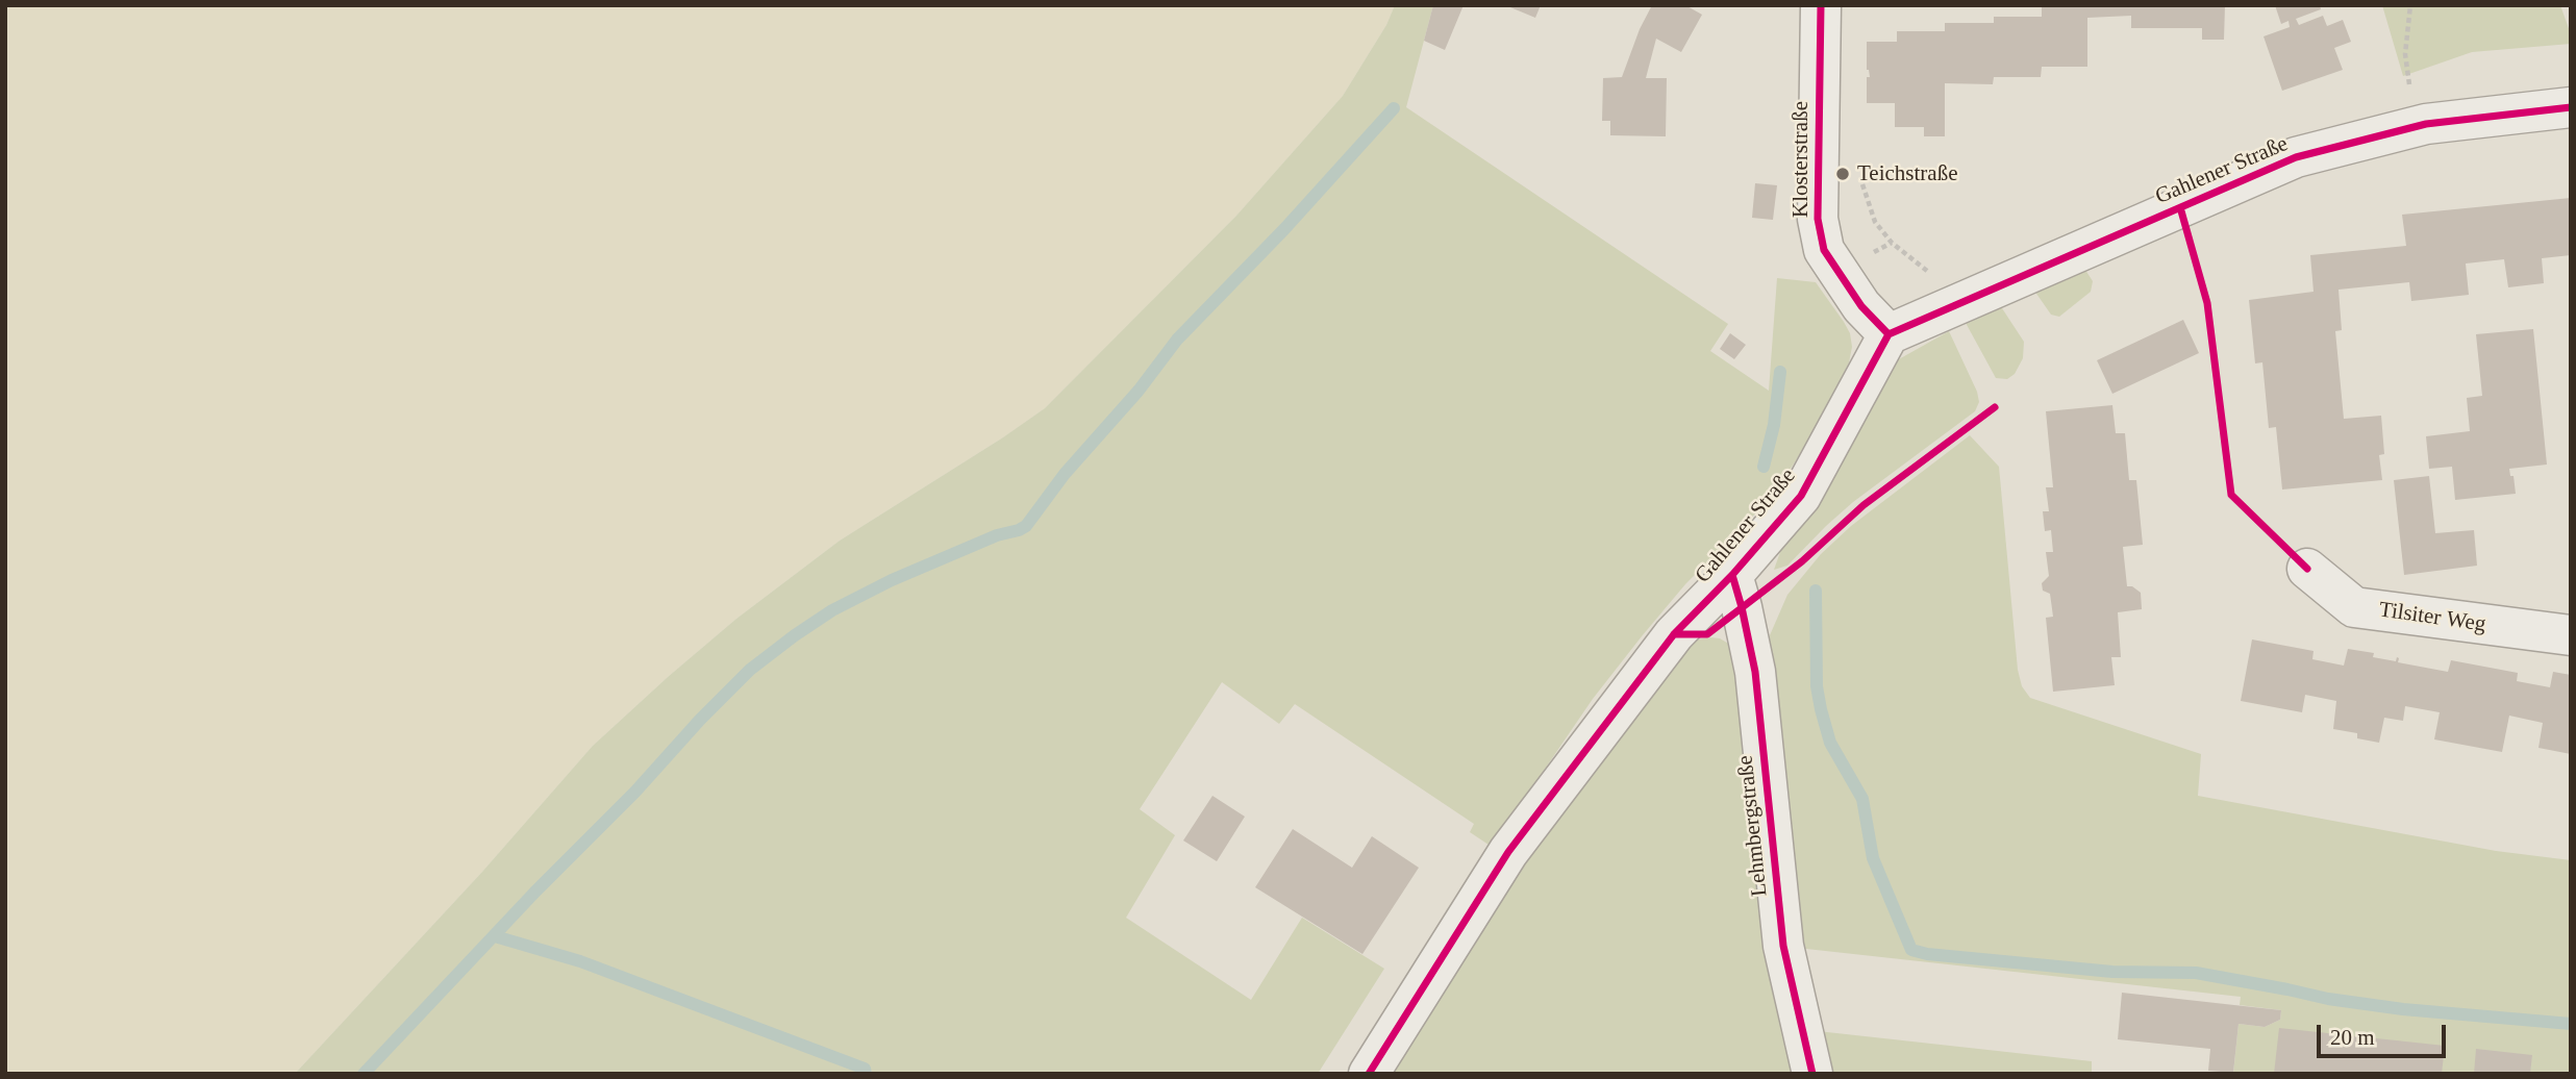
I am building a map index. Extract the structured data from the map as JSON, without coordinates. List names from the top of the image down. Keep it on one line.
{"streets":{"street":["Klosterstraße","Gahlener Straße","Tilsiter Weg","Lehmbergstraße"]},"crossings":[["Klosterstraße","Gahlener Straße"],["Gahlener Straße","Lehmbergstraße"]],"places":["Teichstraße"],"scale_bar":"20 m"}
